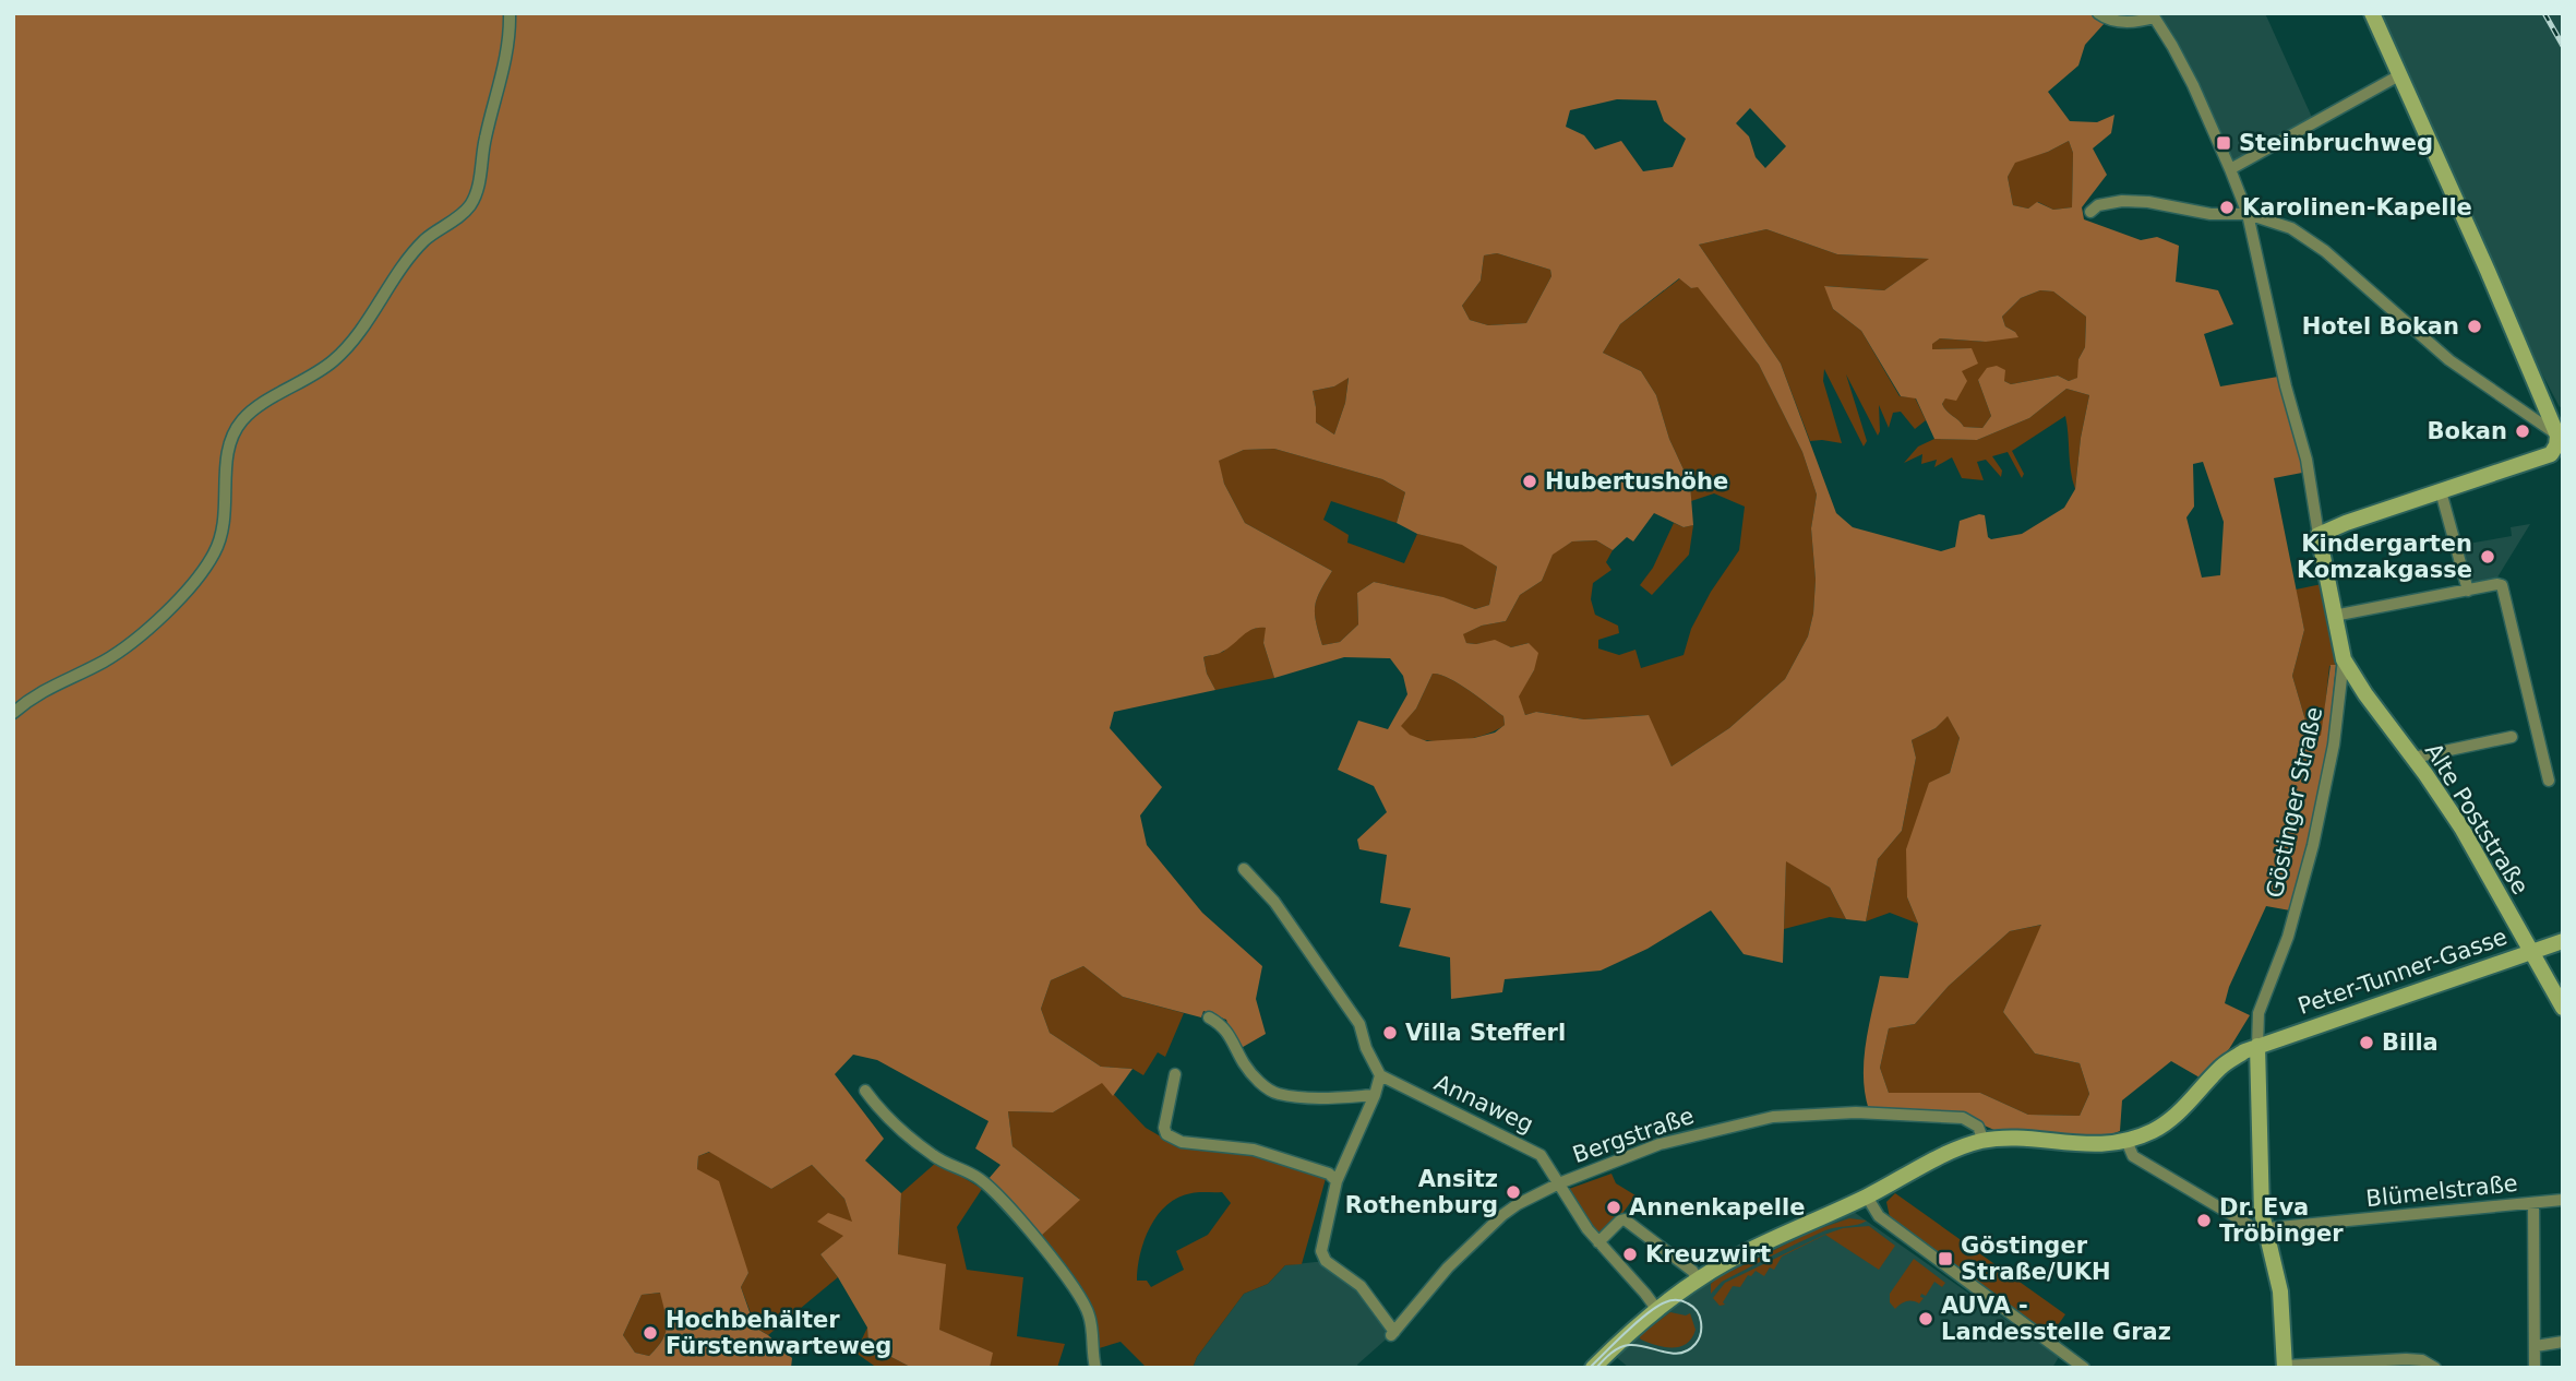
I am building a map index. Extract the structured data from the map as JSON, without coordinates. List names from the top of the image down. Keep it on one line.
{"streets":{"street":["Göstinger Straße","Alte Poststraße","Peter-Tunner-Gasse","Annaweg","Bergstraße","Blümelstraße"]},"crossings":[["Göstinger Straße","Alte Poststraße"],["Göstinger Straße","Peter-Tunner-Gasse"],["Alte Poststraße","Peter-Tunner-Gasse"],["Annaweg","Bergstraße"]],"places":{"transit":["Steinbruchweg","Göstinger Straße/UKH"],"other":["Karolinen-Kapelle","Hotel Bokan","Bokan","Hubertushöhe","Kindergarten Komzakgasse","Villa Stefferl","Billa","Ansitz Rothenburg","Annenkapelle","Dr. Eva Tröbinger","Kreuzwirt","AUVA - Landesstelle Graz","Hochbehälter Fürstenwarteweg"]}}
